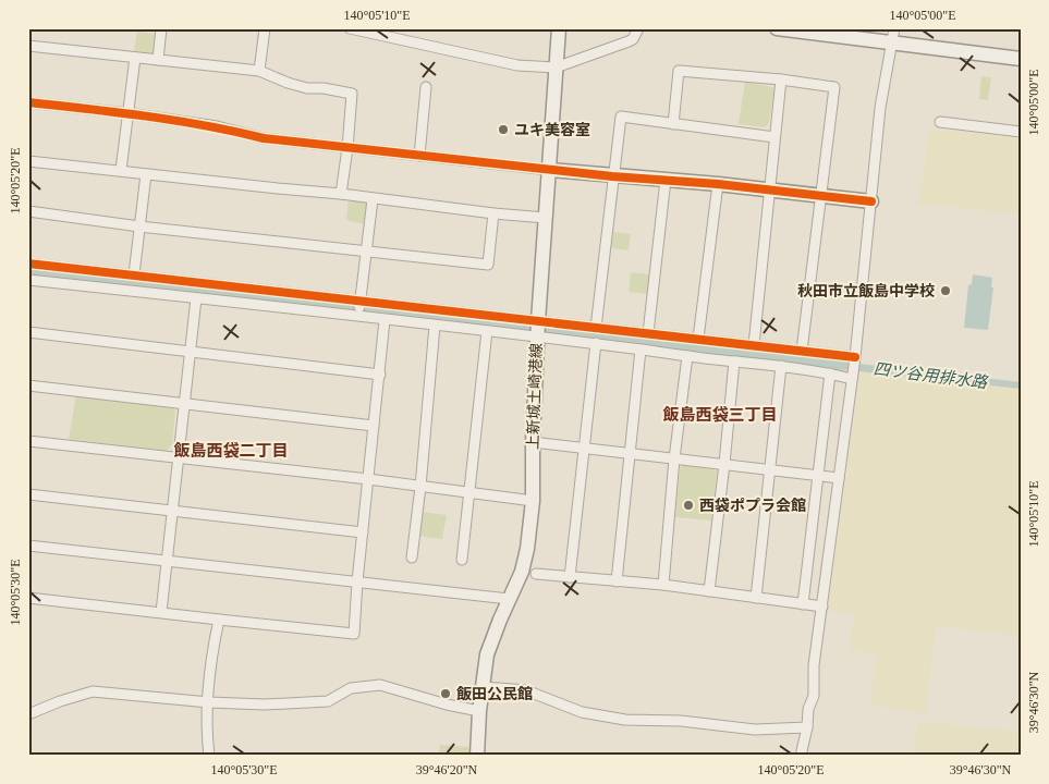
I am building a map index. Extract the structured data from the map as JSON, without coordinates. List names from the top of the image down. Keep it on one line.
{"streets":{"main road":["上新城土崎港線"]},"districts":["飯島西袋三丁目","飯島西袋二丁目"],"water":["四ツ谷用排水路"],"places":["ユキ美容室","秋田市立飯島中学校","西袋ポプラ会館","飯田公民館"],"coordinates":["140°05'10\"E","140°05'00\"E","140°05'20\"E","140°05'30\"E","39°46'30\"N","39°46'20\"N"]}
